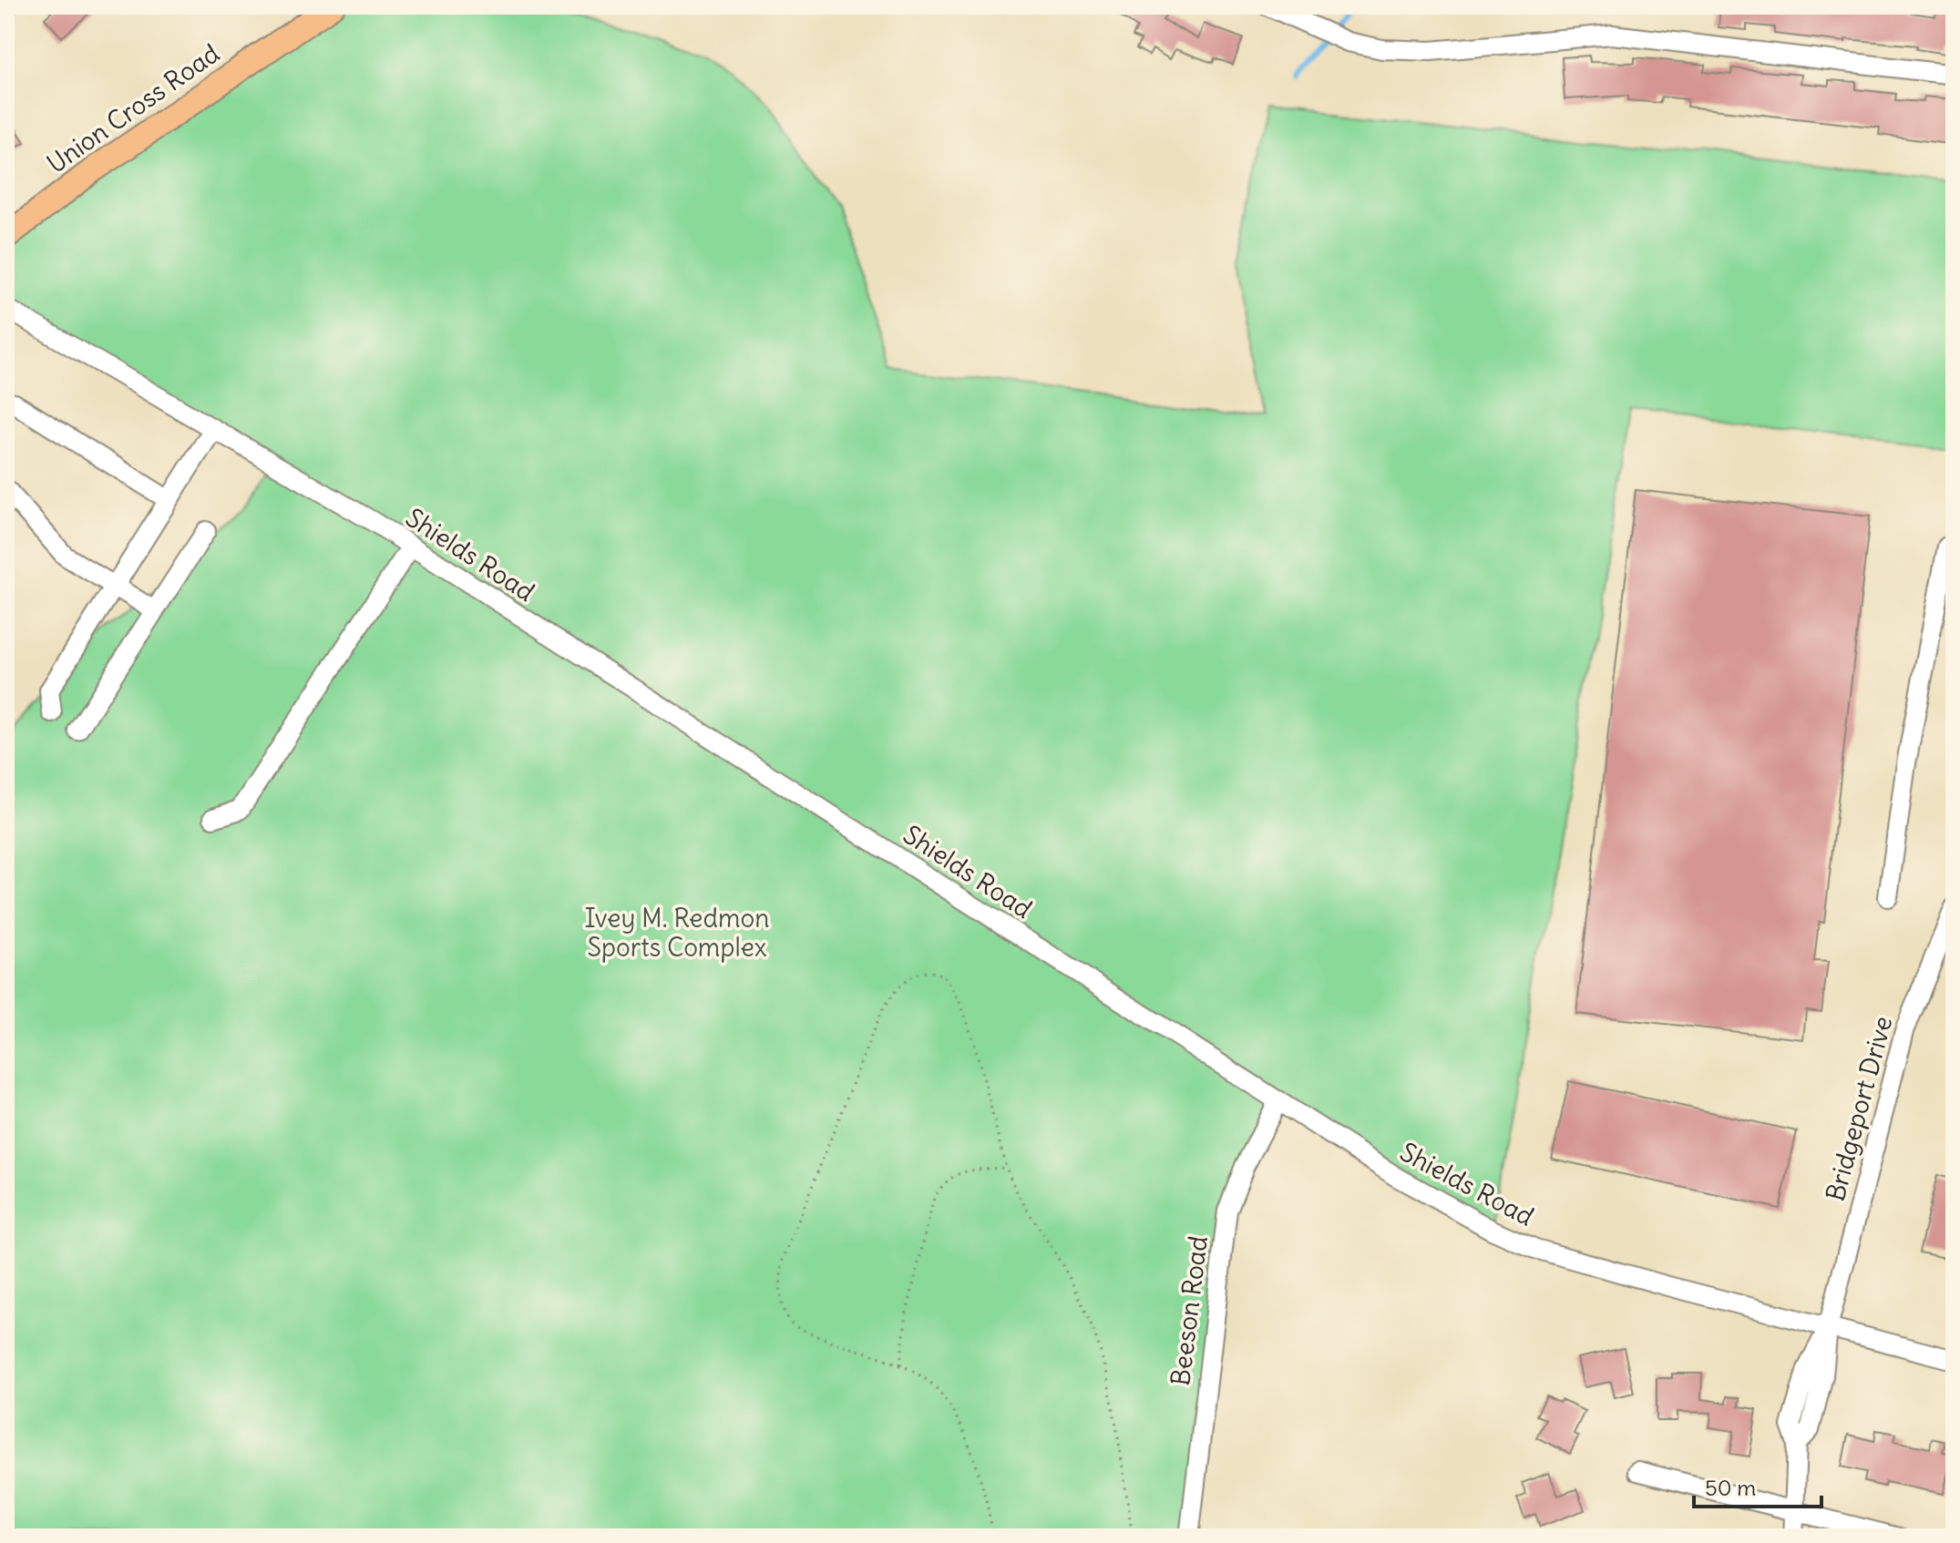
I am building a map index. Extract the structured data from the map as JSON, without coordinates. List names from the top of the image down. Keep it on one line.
{"streets":{"main road":["Union Cross Road"],"street":["Shields Road","Bridgeport Drive","Beeson Road"]},"crossings":[["Shields Road","Bridgeport Drive"],["Shields Road","Beeson Road"]],"parks":["Ivey M. Redmon Sports Complex"],"scale_bar":"50 m"}
